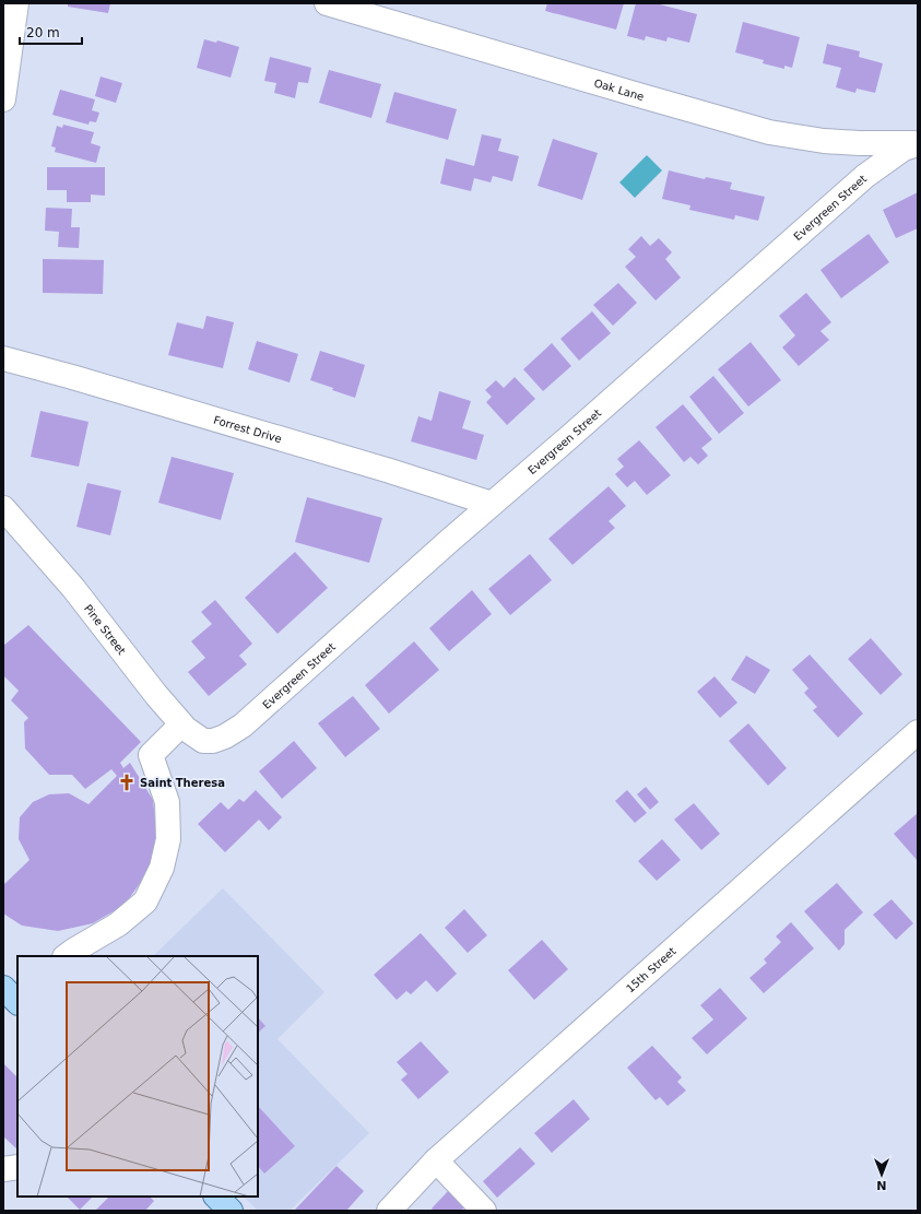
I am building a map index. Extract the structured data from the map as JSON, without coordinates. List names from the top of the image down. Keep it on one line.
{"streets":{"street":["Oak Lane","Evergreen Street","Forrest Drive","Pine Street","15th Street"]},"crossings":[["Oak Lane","Evergreen Street"],["Evergreen Street","Forrest Drive"],["Evergreen Street","Pine Street"]],"places":{"church":["Saint Theresa"]},"scale_bar":"20 m","north":"bottom"}
